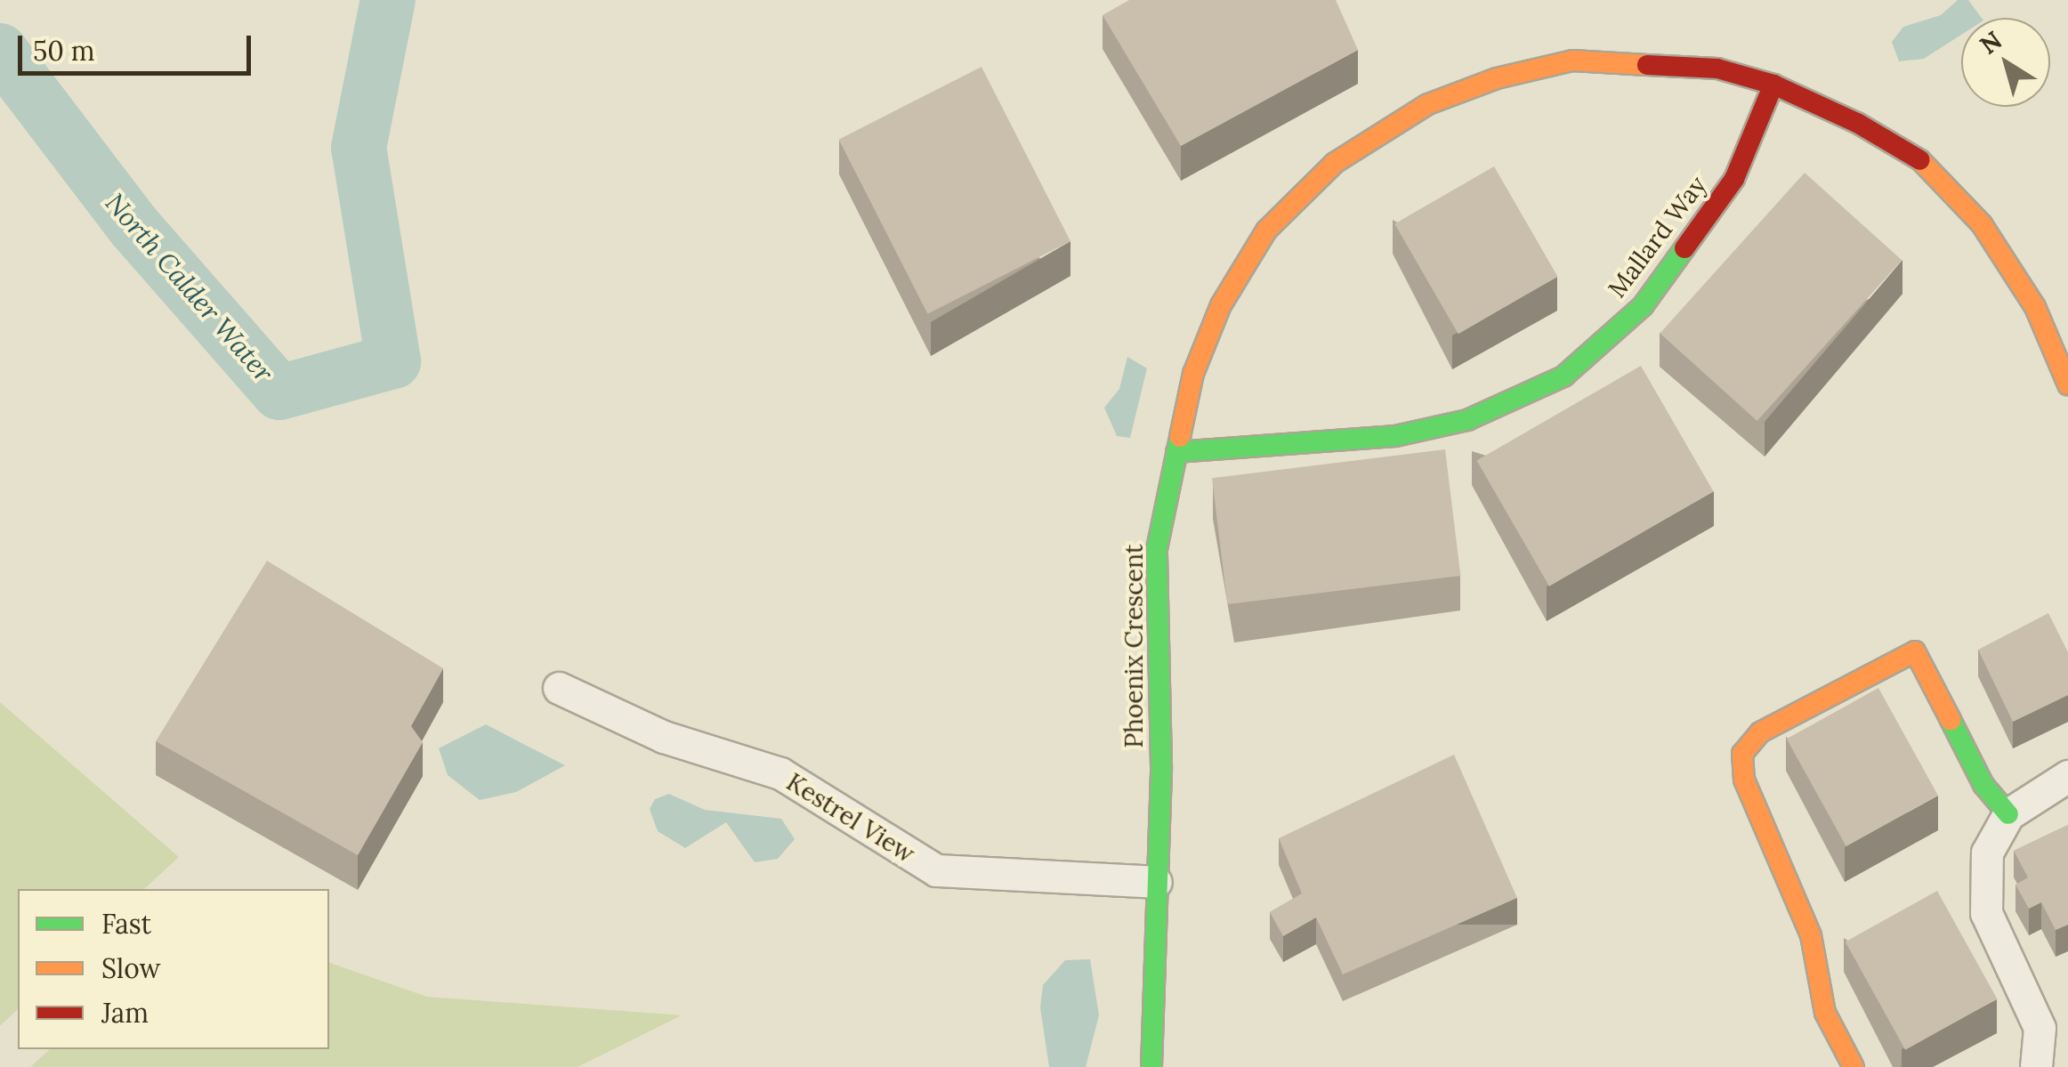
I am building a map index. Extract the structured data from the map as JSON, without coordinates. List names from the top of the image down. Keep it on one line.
{"streets":{"street":["Mallard Way","Phoenix Crescent","Kestrel View"]},"crossings":[["Mallard Way","Phoenix Crescent"],["Phoenix Crescent","Kestrel View"]],"water":["North Calder Water"],"legend":["Fast","Slow","Jam"],"scale_bar":"50 m","north":"top left"}
